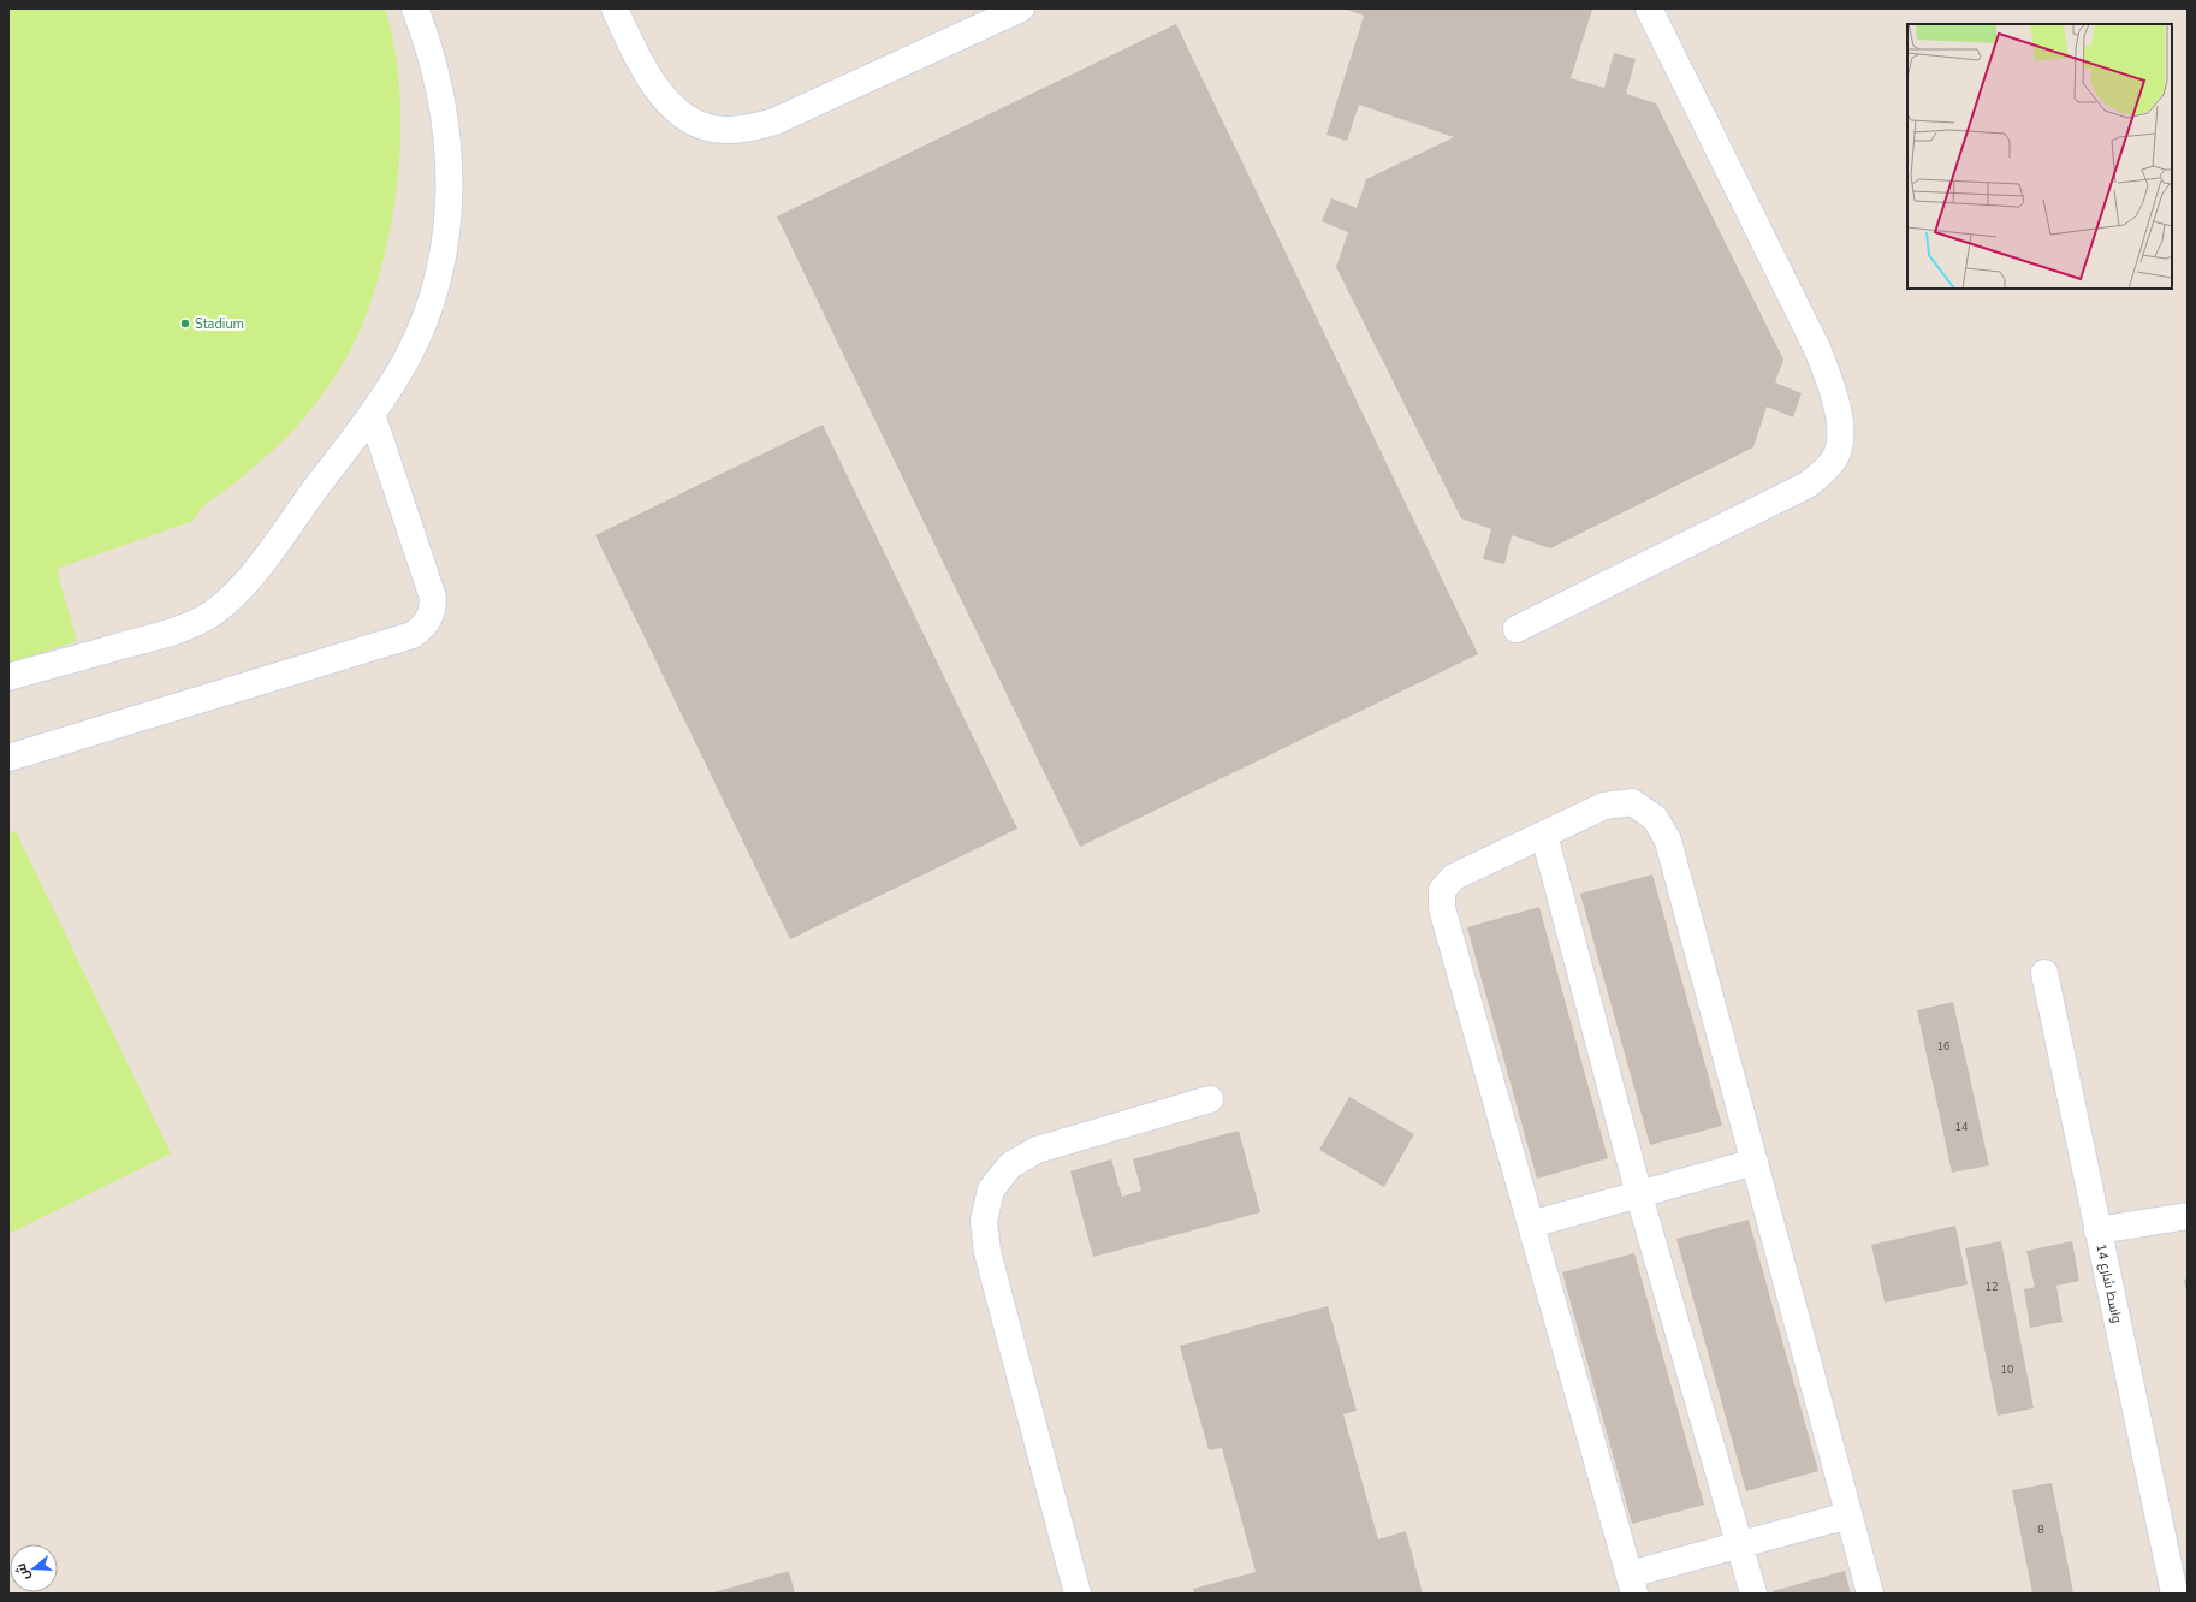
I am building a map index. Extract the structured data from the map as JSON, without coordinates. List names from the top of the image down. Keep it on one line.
{"streets":{"street":["واسط شارع 14"]},"places":["Stadium"],"house_numbers":["16","14","12","10","8"],"north":"left"}
